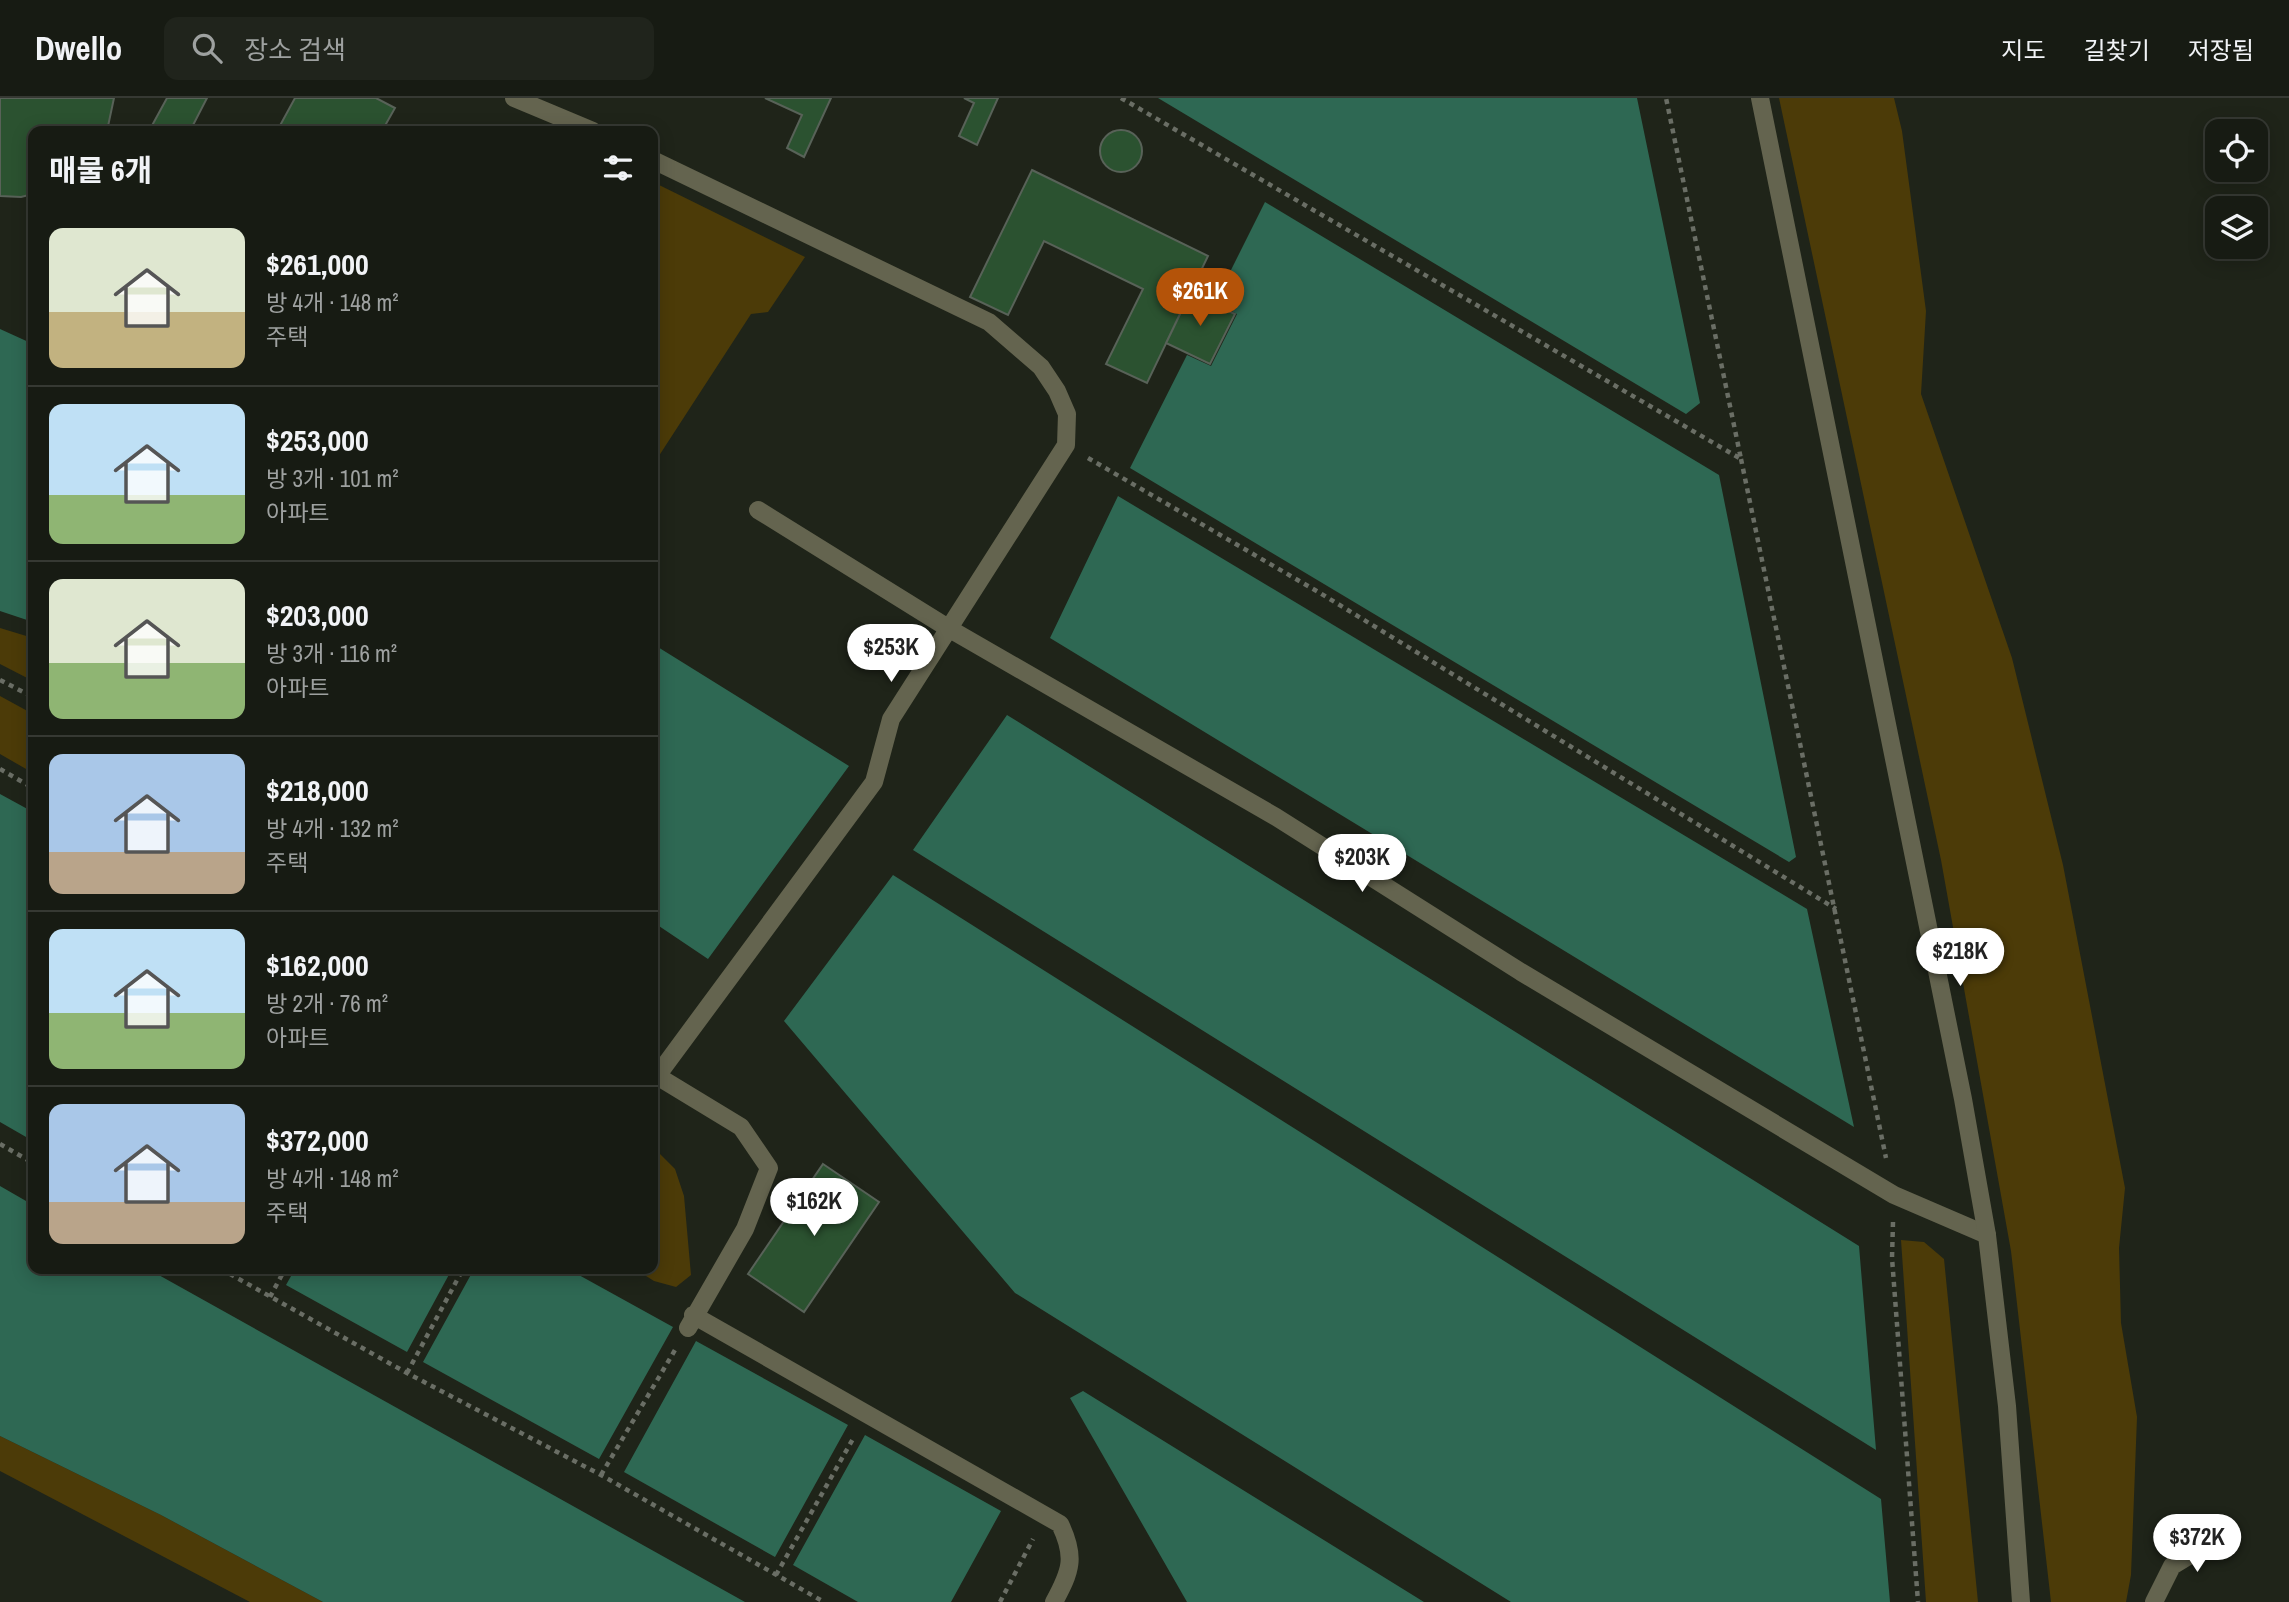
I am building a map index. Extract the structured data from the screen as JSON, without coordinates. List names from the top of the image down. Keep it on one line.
{"page":{"header":"Dwello","search":"장소 검색","nav":["지도","길찾기","저장됨"],"heading":"매물 6개","list":[{"name":"$261,000","note":"방 4개 · 148 m² · 주택"},{"name":"$253,000","note":"방 3개 · 101 m² · 아파트"},{"name":"$203,000","note":"방 3개 · 116 m² · 아파트"},{"name":"$218,000","note":"방 4개 · 132 m² · 주택"},{"name":"$162,000","note":"방 2개 · 76 m² · 아파트"},{"name":"$372,000","note":"방 4개 · 148 m² · 주택"}],"price":["$261K","$253K","$203K","$218K","$162K","$372K"]}}
